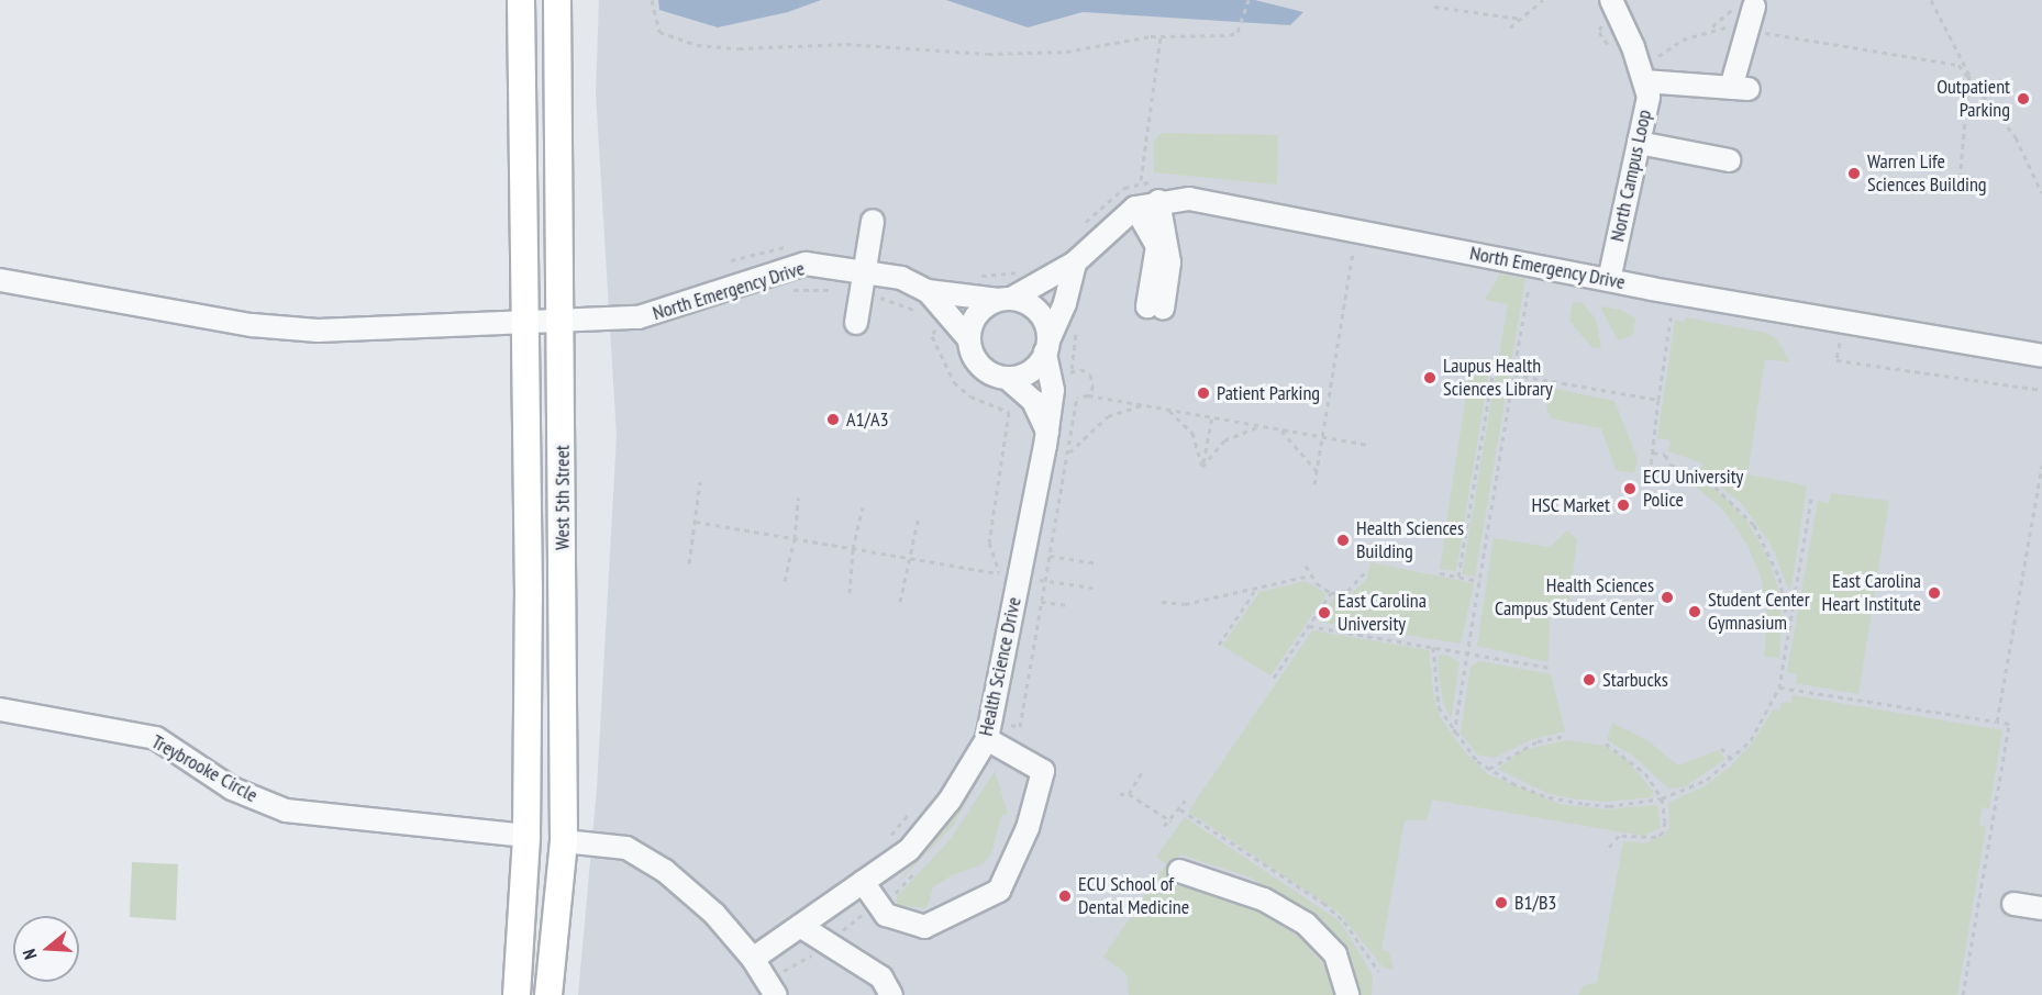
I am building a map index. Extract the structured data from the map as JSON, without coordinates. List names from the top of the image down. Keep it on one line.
{"streets":{"main road":["West 5th Street"],"street":["North Campus Loop","North Emergency Drive","Health Science Drive","Treybrooke Circle"]},"crossings":[["North Campus Loop","North Emergency Drive"],["North Emergency Drive","West 5th Street"],["North Emergency Drive","Health Science Drive"],["West 5th Street","Treybrooke Circle"]],"places":["Outpatient Parking","Warren Life Sciences Building","Laupus Health Sciences Library","Patient Parking","A1/A3","ECU University Police","HSC Market","Health Sciences Building","East Carolina Heart Institute","Health Sciences Campus Student Center","Student Center Gymnasium","East Carolina University","Starbucks","ECU School of Dental Medicine","B1/B3"],"north":"left"}
